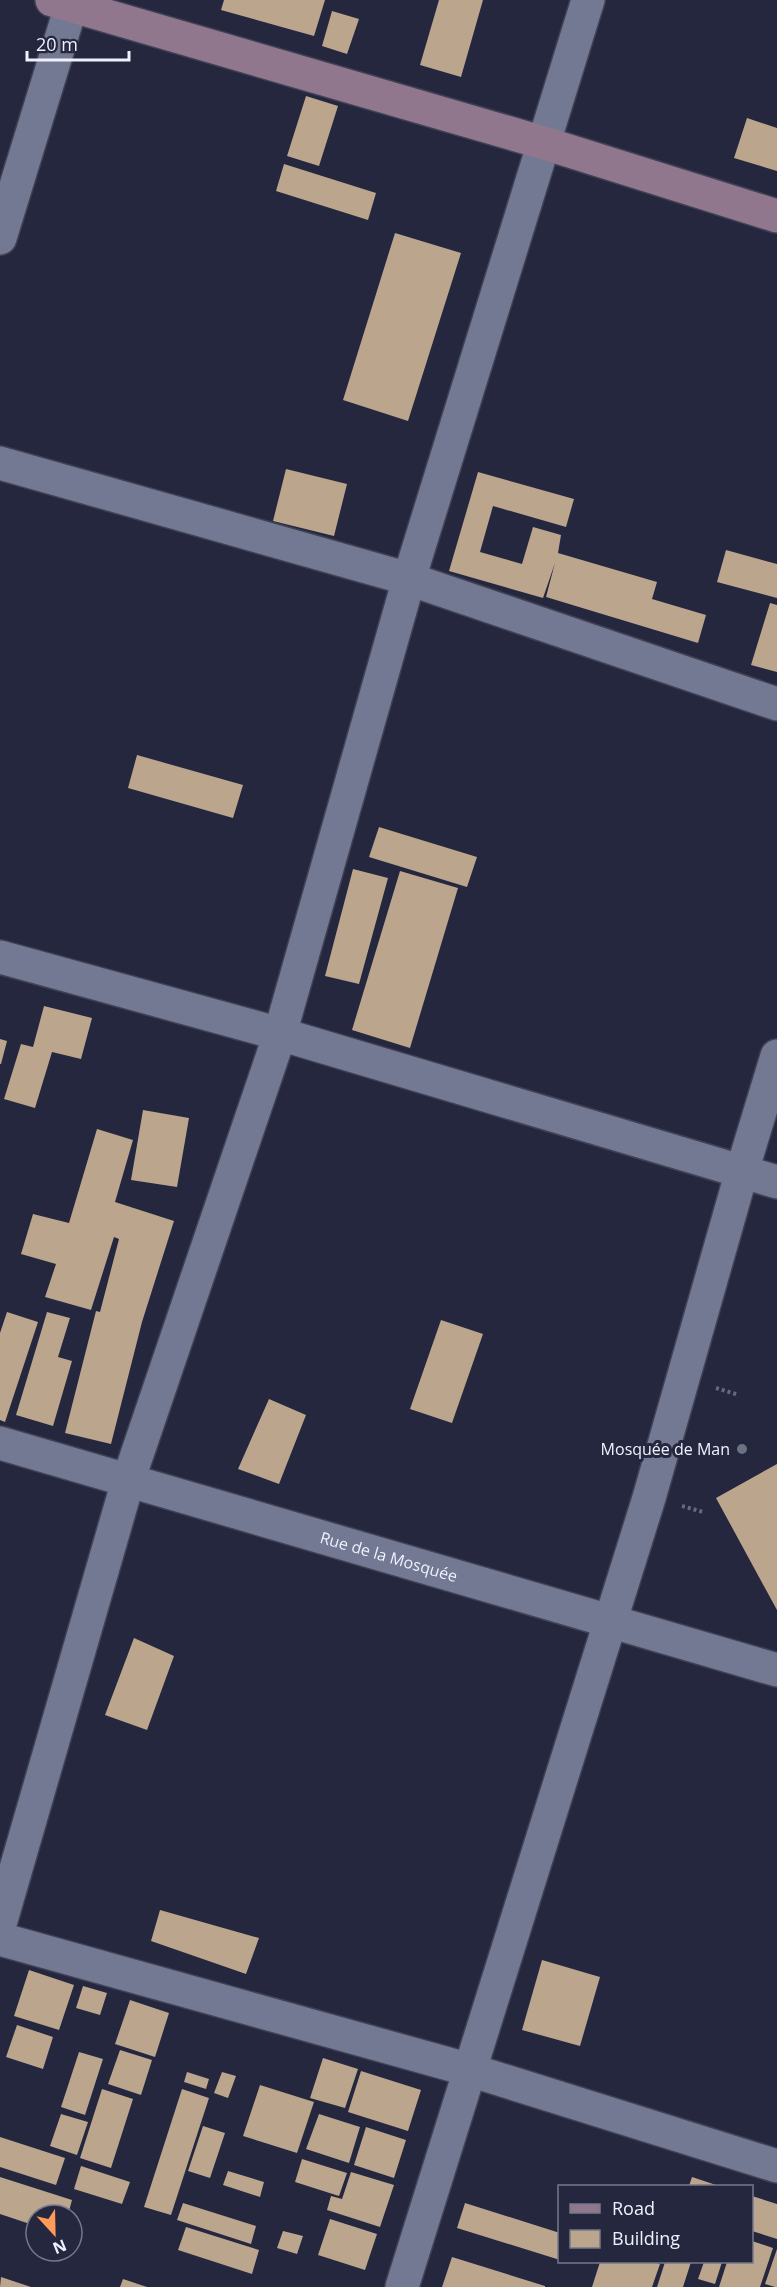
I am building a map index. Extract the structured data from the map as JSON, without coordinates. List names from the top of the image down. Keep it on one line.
{"streets":{"street":["Rue de la Mosquée"]},"places":["Mosquée de Man"],"legend":["Road","Building"],"scale_bar":"20 m","north":"bottom"}
